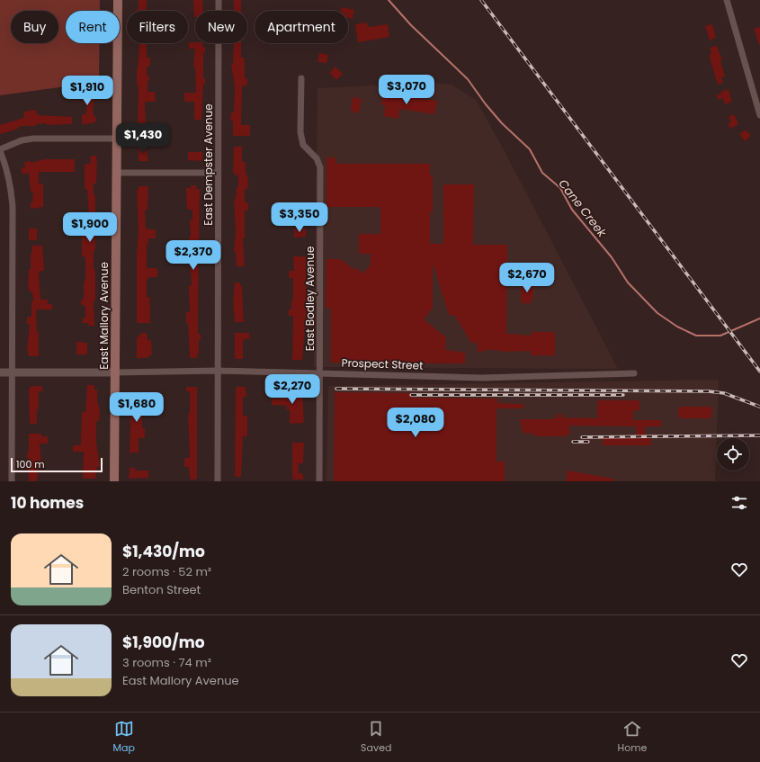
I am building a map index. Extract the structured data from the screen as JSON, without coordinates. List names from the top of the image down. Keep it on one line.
{"streets":{"main road":["East Mallory Avenue"],"street":["East Dempster Avenue","East Bodley Avenue","Prospect Street"]},"crossings":[["East Dempster Avenue","Prospect Street"],["East Bodley Avenue","Prospect Street"],["East Mallory Avenue","Prospect Street"]],"water":["Cane Creek"],"scale_bar":"100 m","page":{"chip":["Buy","Rent","Filters","New","Apartment"],"price":["$3,070","$1,910","$1,430","$3,350","$1,900","$2,370","$2,670","$2,270","$1,680","$2,080"],"scale":"100 m","heading":"10 homes","list":[{"name":"$1,430/mo","note":"2 rooms · 52 m² · Benton Street"},{"name":"$1,900/mo","note":"3 rooms · 74 m² · East Mallory Avenue"}],"tabs":["Map","Saved","Home"]}}
